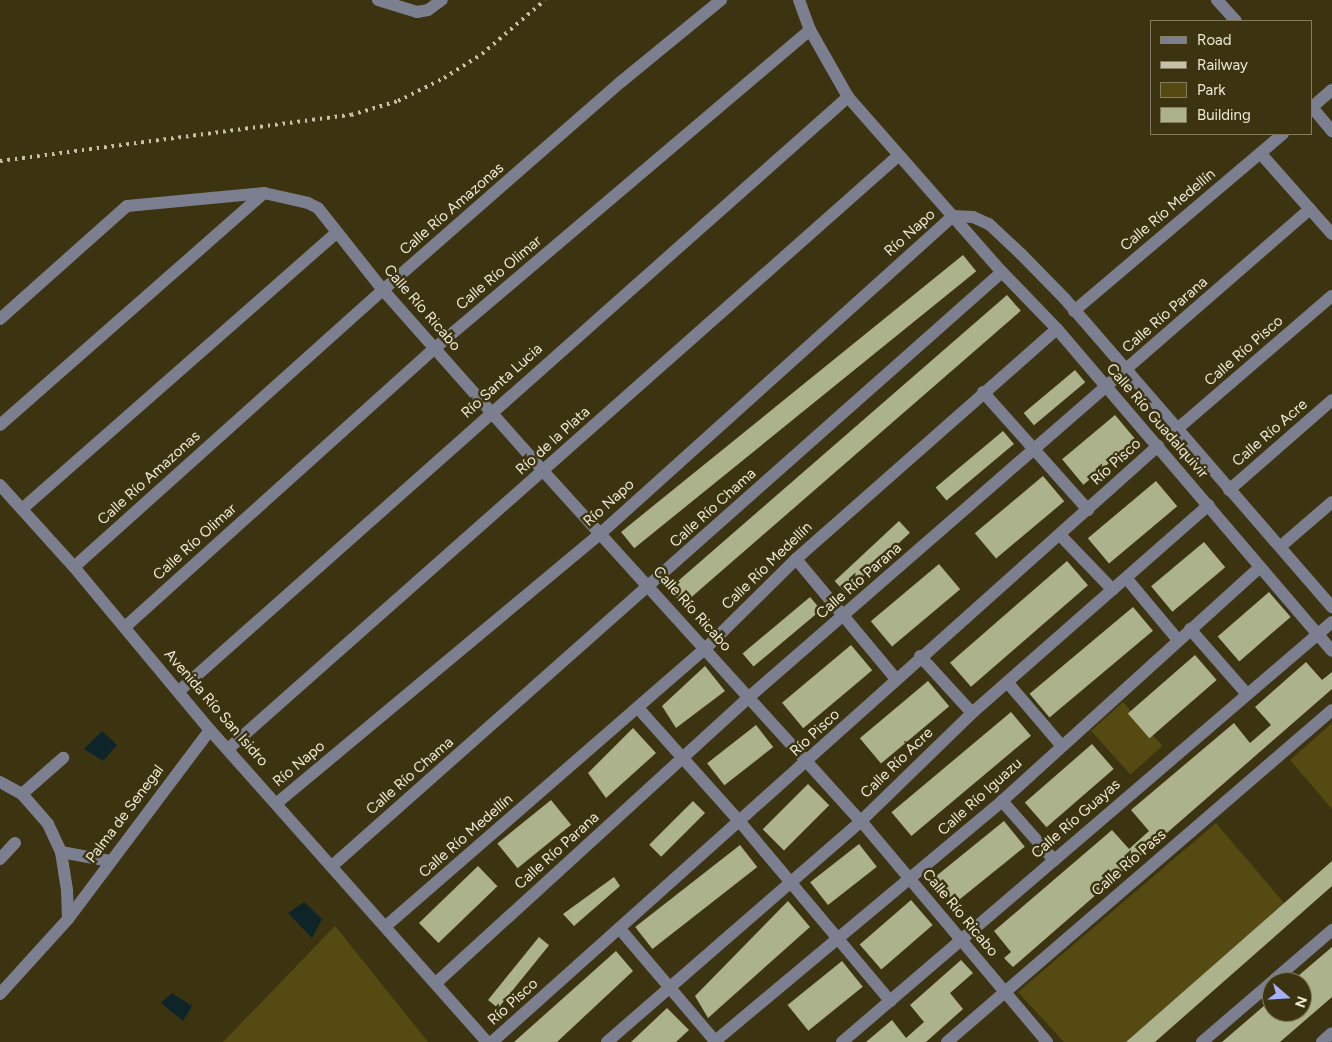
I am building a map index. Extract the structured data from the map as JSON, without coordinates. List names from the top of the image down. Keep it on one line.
{"streets":{"street":["Calle Río Amazonas","Calle Río Medellín","Río Napo","Calle Río Olimar","Calle Río Ricabo","Calle Río Parana","Calle Río Pisco","Río Santa Lucia","Calle Río Guadalquivir","Calle Río Acre","Río de la Plata","Río Pisco","Calle Río Chama","Avenida Río San Isidro","Calle Río Iguazu","Palma de Senegal","Calle Río Guayas","Calle Río Pass"]},"crossings":[["Calle Río Amazonas","Calle Río Ricabo"],["Calle Río Amazonas","Avenida Río San Isidro"],["Calle Río Medellín","Calle Río Ricabo"],["Calle Río Medellín","Calle Río Guadalquivir"],["Calle Río Medellín","Avenida Río San Isidro"],["Río Napo","Calle Río Ricabo"],["Río Napo","Calle Río Guadalquivir"],["Río Napo","Avenida Río San Isidro"],["Calle Río Olimar","Calle Río Ricabo"],["Calle Río Olimar","Calle Río Guadalquivir"],["Calle Río Olimar","Avenida Río San Isidro"],["Calle Río Ricabo","Calle Río Parana"],["Calle Río Ricabo","Río Santa Lucia"],["Calle Río Ricabo","Calle Río Acre"],["Calle Río Ricabo","Río de la Plata"],["Calle Río Ricabo","Río Pisco"],["Calle Río Ricabo","Calle Río Chama"],["Calle Río Ricabo","Calle Río Iguazu"],["Calle Río Ricabo","Calle Río Guayas"],["Calle Río Ricabo","Calle Río Pass"],["Calle Río Parana","Calle Río Guadalquivir"],["Calle Río Parana","Avenida Río San Isidro"],["Calle Río Pisco","Calle Río Guadalquivir"],["Río Santa Lucia","Calle Río Guadalquivir"],["Río Santa Lucia","Avenida Río San Isidro"],["Calle Río Guadalquivir","Calle Río Acre"],["Calle Río Guadalquivir","Río de la Plata"],["Calle Río Guadalquivir","Río Pisco"],["Calle Río Guadalquivir","Calle Río Chama"],["Calle Río Guadalquivir","Calle Río Iguazu"],["Calle Río Guadalquivir","Calle Río Guayas"],["Río de la Plata","Avenida Río San Isidro"],["Calle Río Chama","Avenida Río San Isidro"],["Avenida Río San Isidro","Palma de Senegal"]],"legend":["Road","Railway","Park","Building"],"north":"right"}
